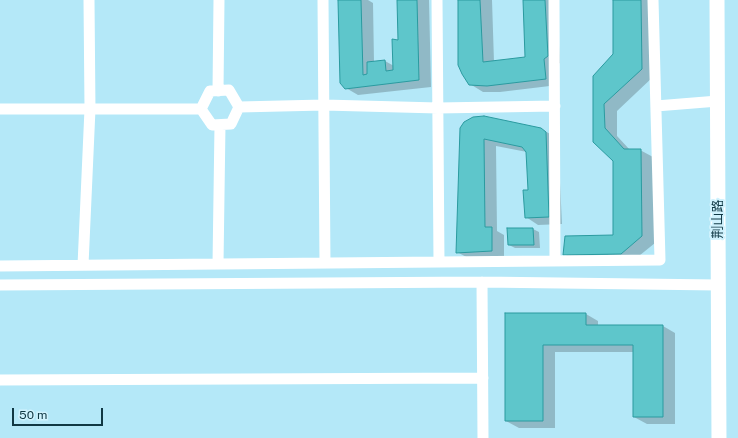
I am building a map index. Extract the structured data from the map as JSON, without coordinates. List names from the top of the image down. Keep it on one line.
{"streets":{"street":["荆山路"]},"scale_bar":"50 m"}
